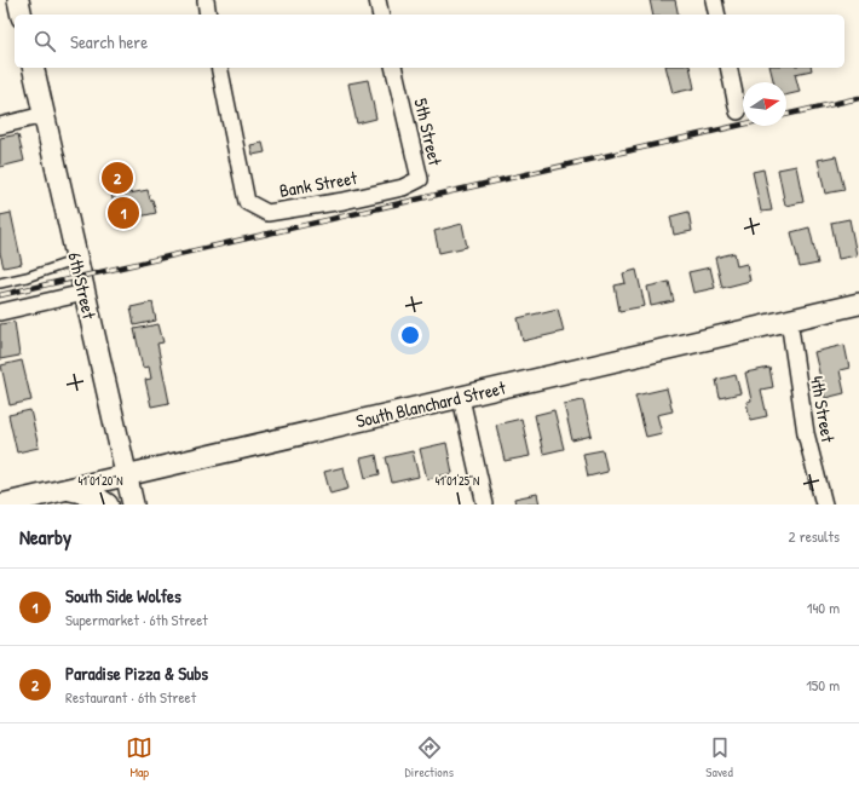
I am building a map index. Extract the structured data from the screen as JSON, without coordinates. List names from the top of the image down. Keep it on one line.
{"streets":{"street":["5th Street","Bank Street","6th Street","South Blanchard Street","4th Street"]},"crossings":[["5th Street","Bank Street"],["6th Street","South Blanchard Street"],["South Blanchard Street","4th Street"]],"north":"right","page":{"search":"Search here","pins":["2","1"],"heading":["Nearby","2 results"],"list":[{"mark":"1","name":"South Side Wolfes","note":"Supermarket · 6th Street","value":"140 m"},{"mark":"2","name":"Paradise Pizza & Subs","note":"Restaurant · 6th Street","value":"150 m"}],"nav":["Map","Directions","Saved"]},"coordinates":["41°01'20\"N","41°01'25\"N"]}
